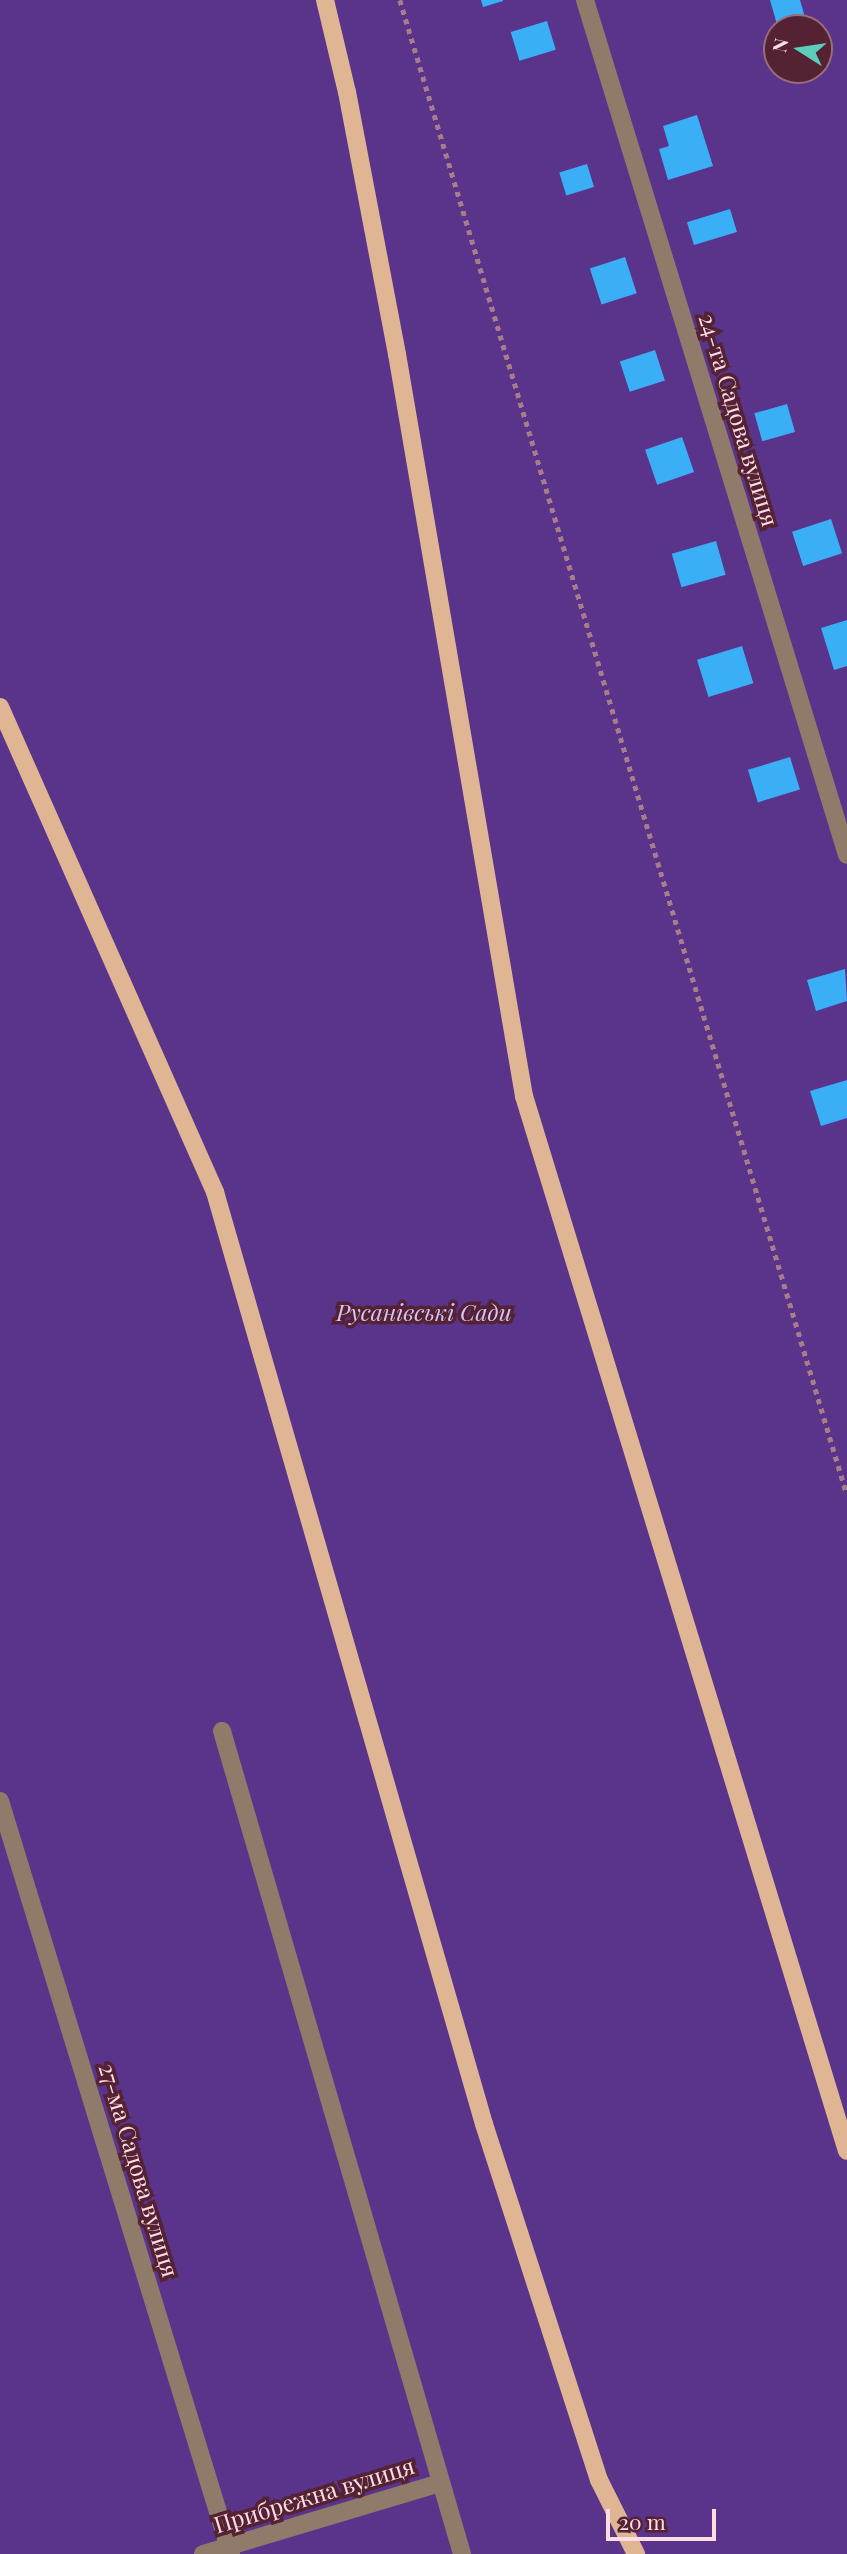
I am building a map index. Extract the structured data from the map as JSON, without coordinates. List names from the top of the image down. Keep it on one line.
{"streets":{"street":["24-та Садова вулиця","27-ма Садова вулиця","Прибрежна вулиця"]},"crossings":[["27-ма Садова вулиця","Прибрежна вулиця"]],"parks":["Русанівські Сади"],"scale_bar":"20 m","north":"left"}
